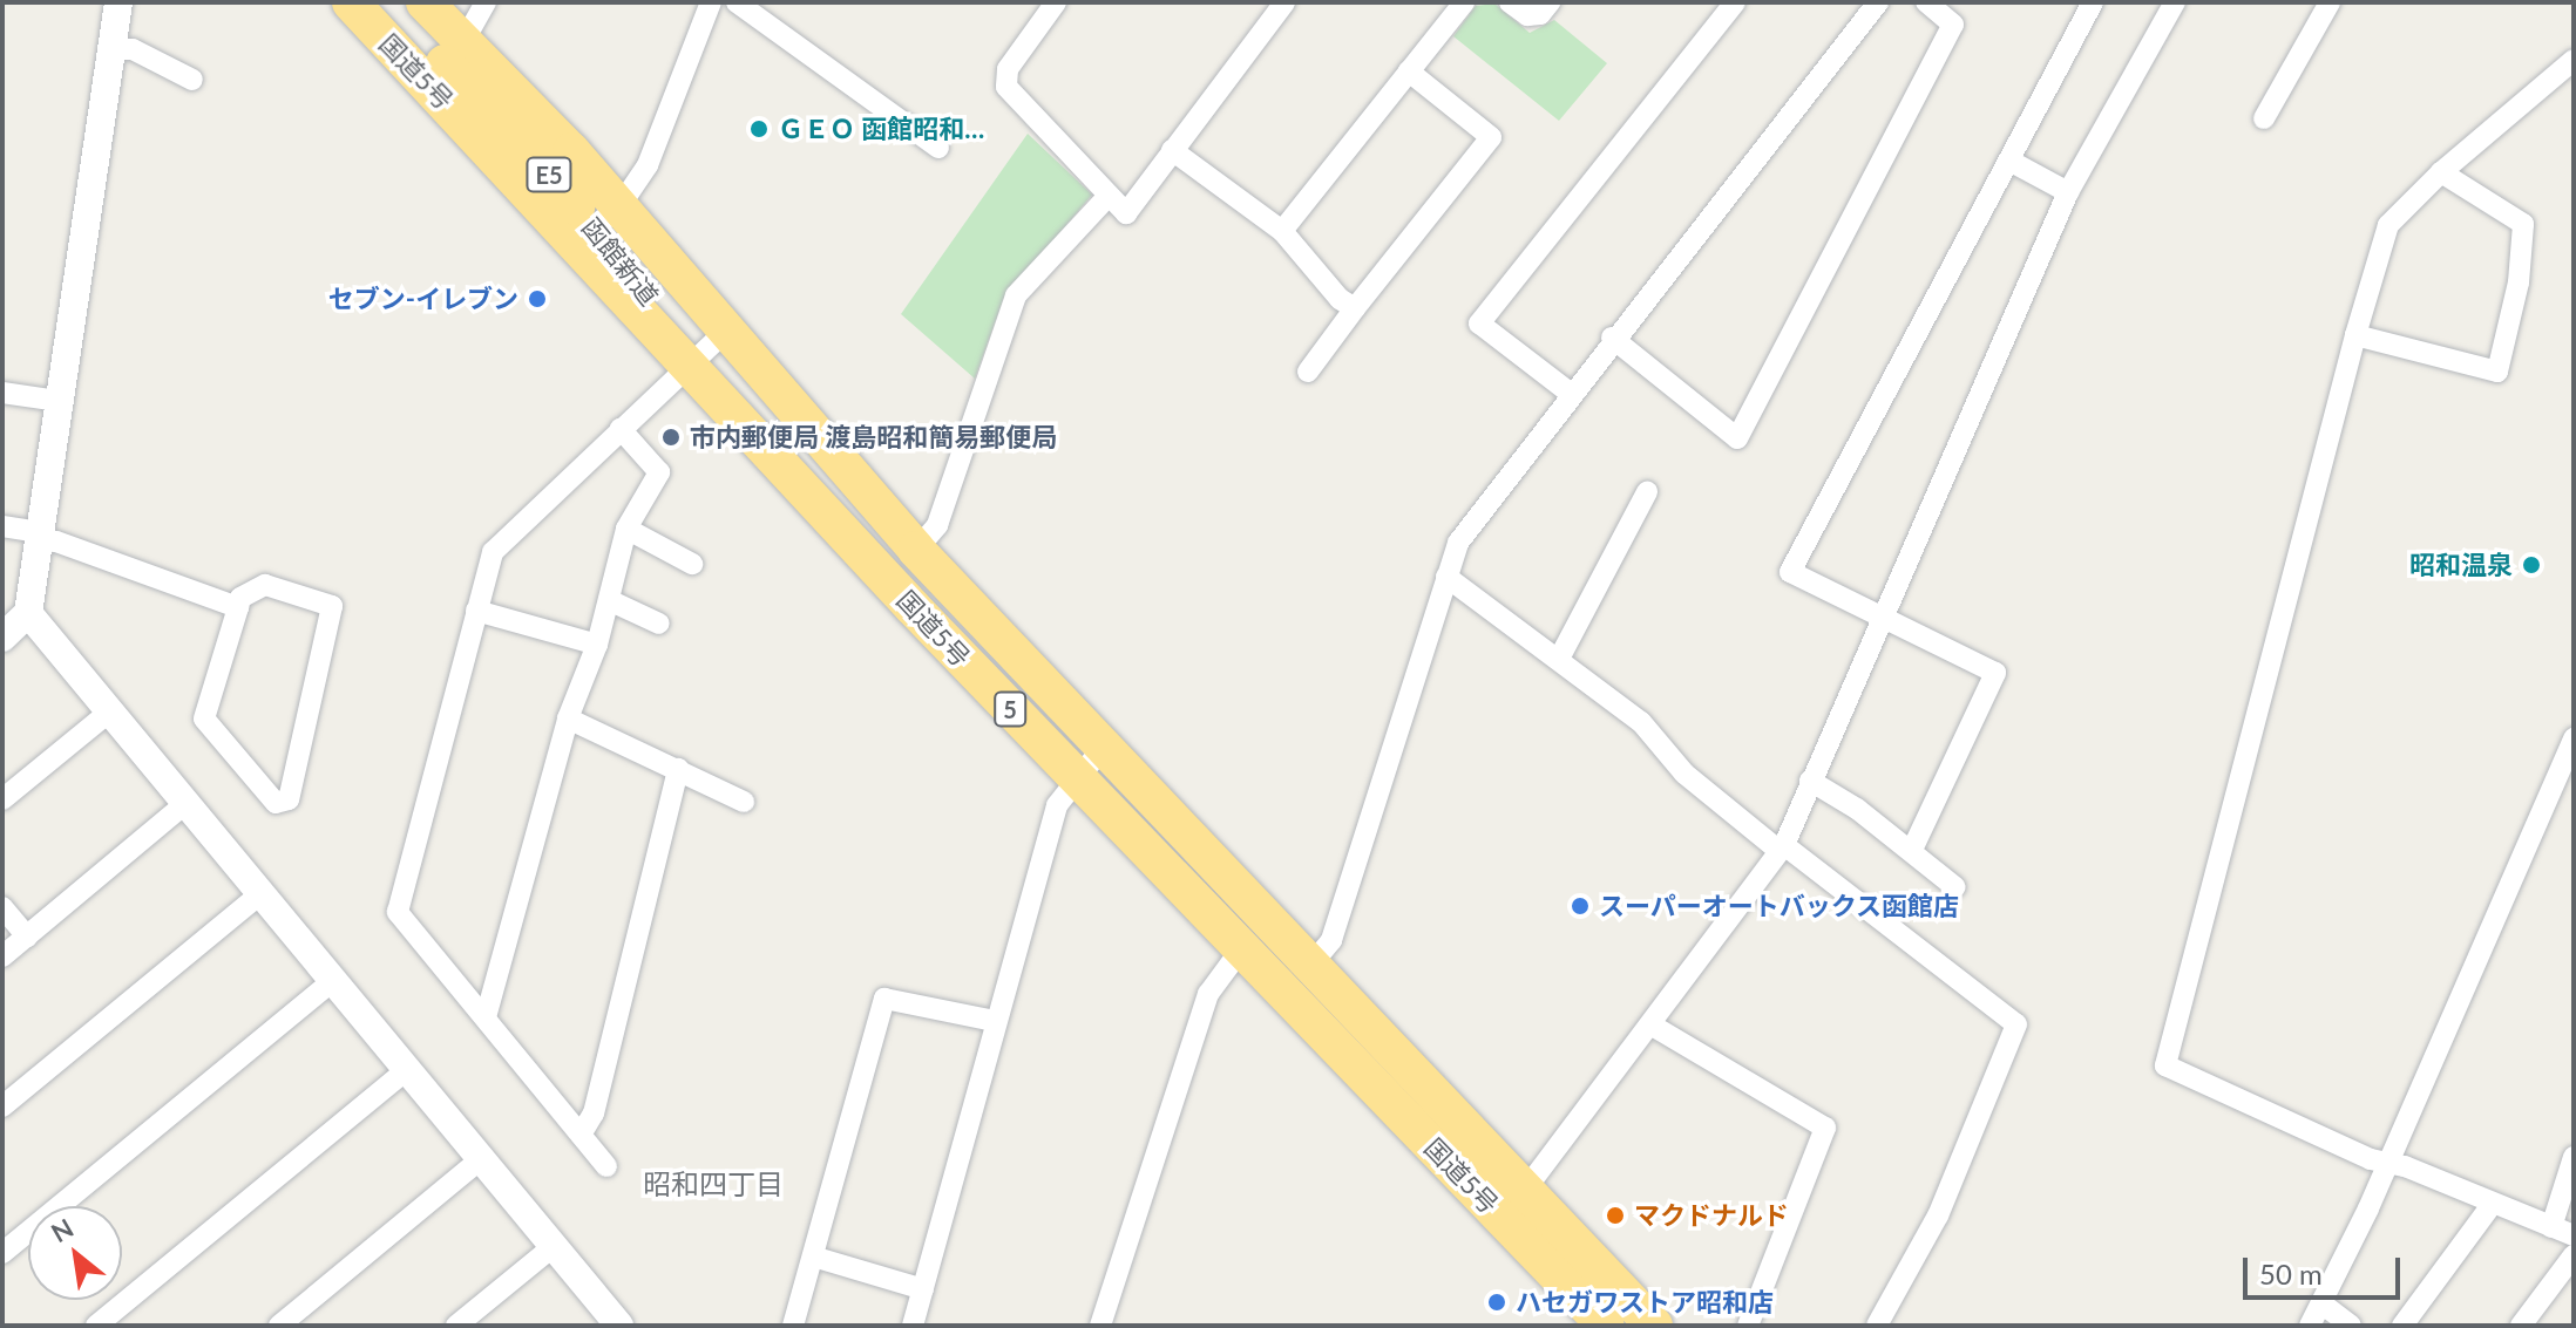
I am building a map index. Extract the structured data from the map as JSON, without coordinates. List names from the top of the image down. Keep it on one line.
{"streets":{"highway":["国道5号","E5","函館新道","5"]},"crossings":[["国道5号","函館新道"]],"districts":["昭和四丁目"],"places":["ＧＥＯ 函館昭和…","セブン-イレブン","市内郵便局 渡島昭和簡易郵便局","昭和温泉","スーパーオートバックス函館店","マクドナルド","ハセガワストア昭和店"],"scale_bar":"50 m","north":"top left"}
